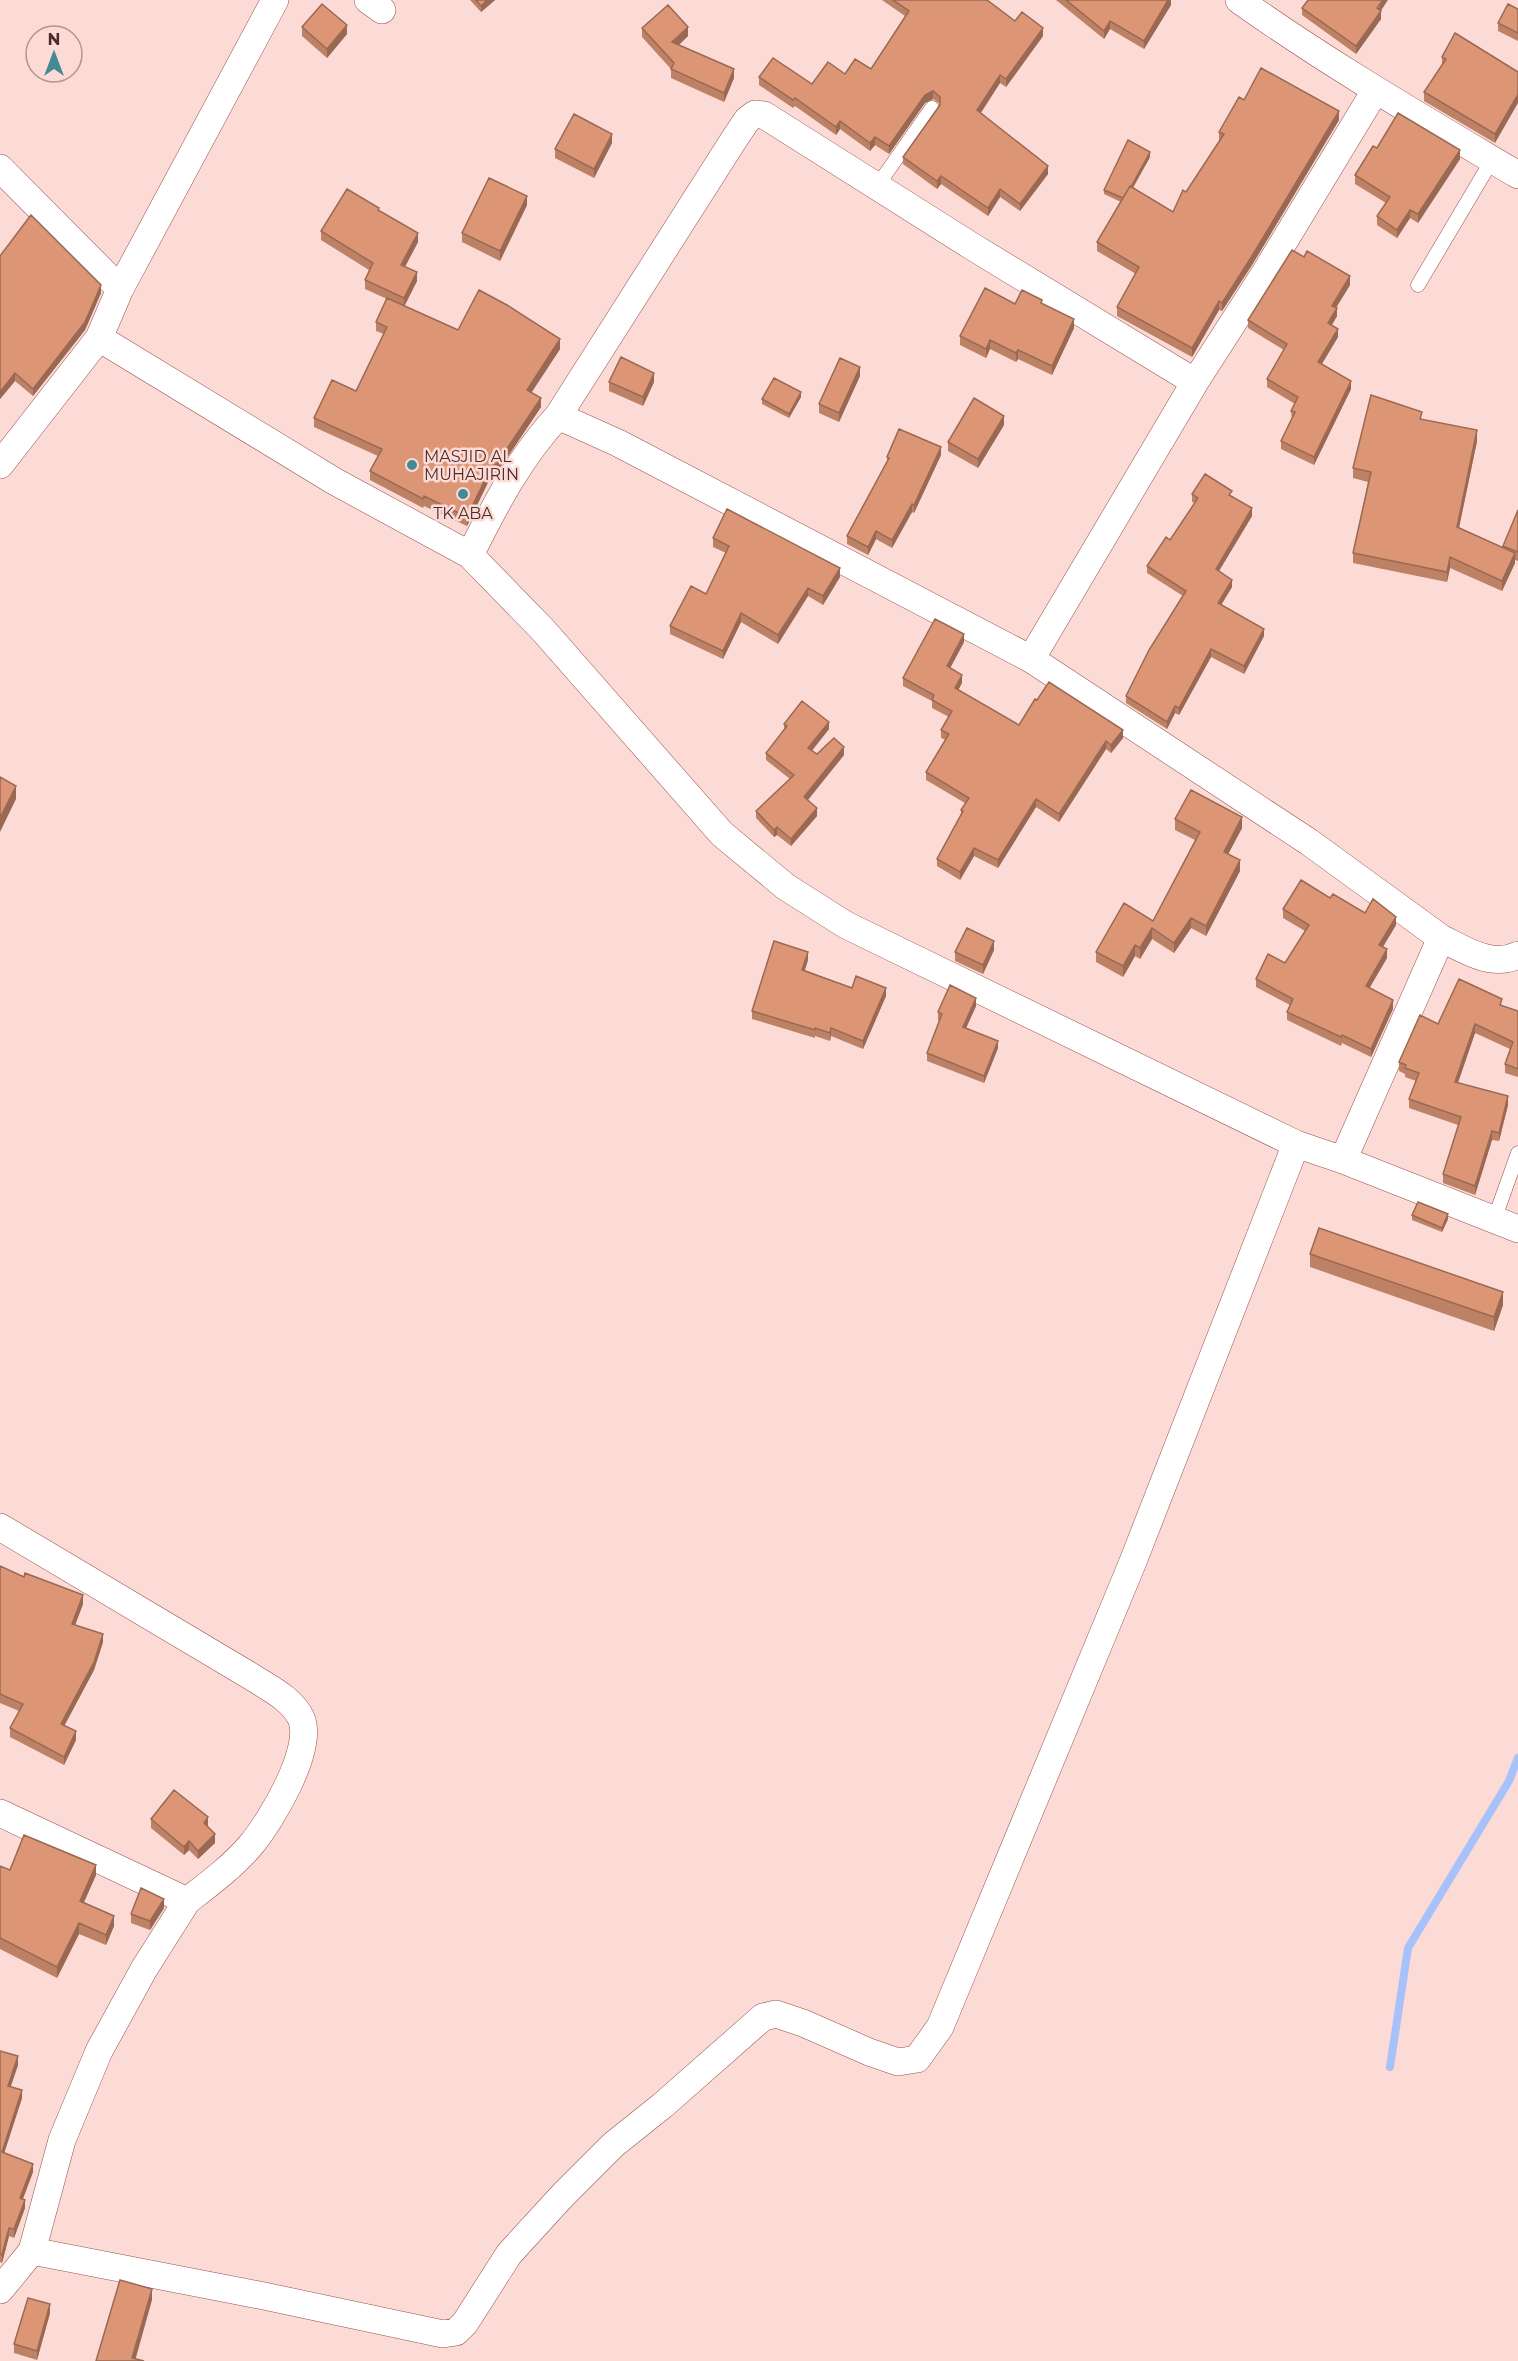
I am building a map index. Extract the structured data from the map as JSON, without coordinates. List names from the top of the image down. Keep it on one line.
{"places":["MASJID AL MUHAJIRIN","TK ABA"],"north":"top"}
